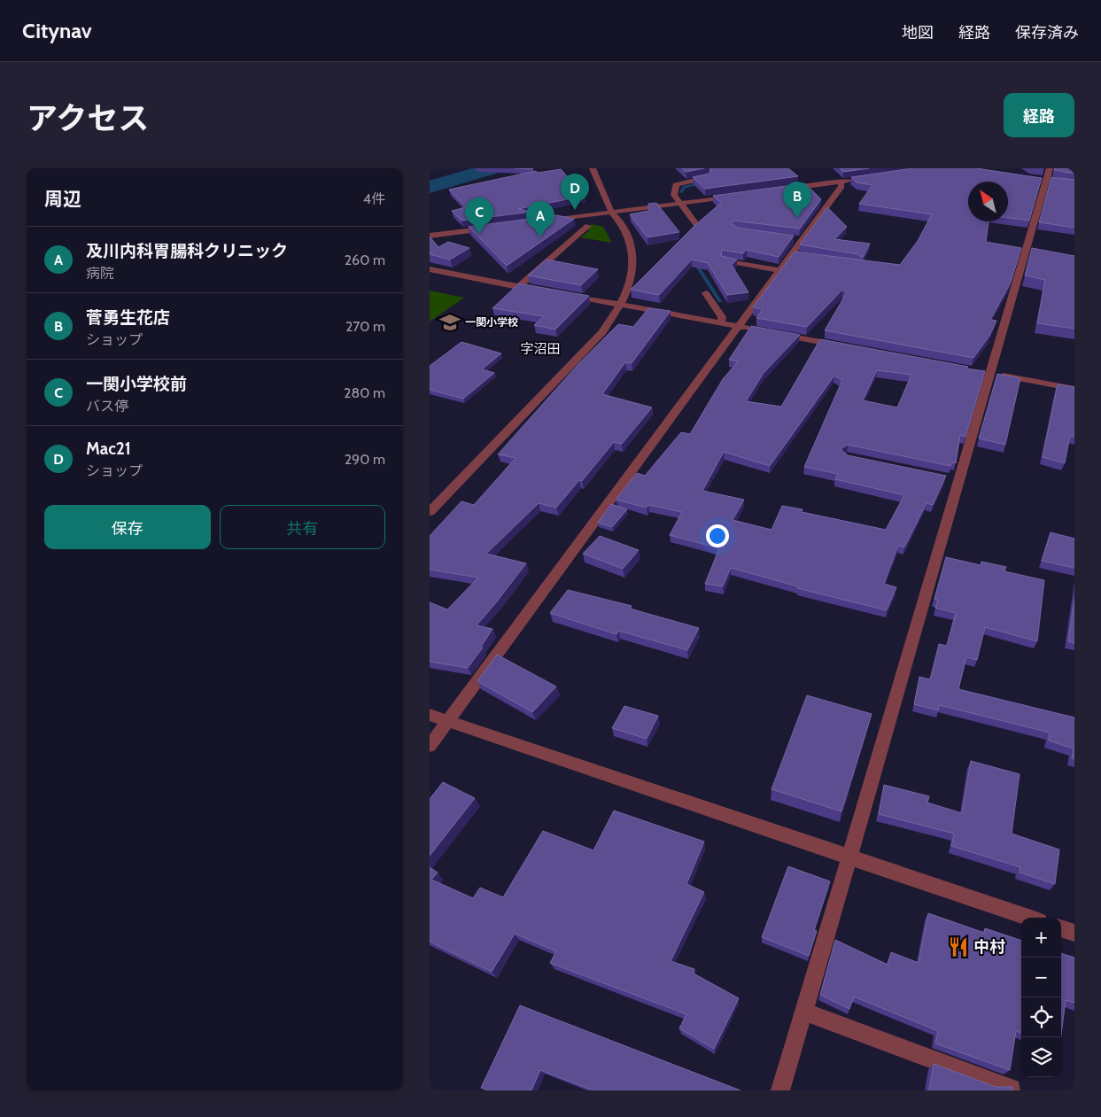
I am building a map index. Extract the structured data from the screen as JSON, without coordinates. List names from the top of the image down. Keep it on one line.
{"districts":["字沼田"],"places":{"school or university":["一関小学校"],"restaurant":["中村"]},"north":"top left","page":{"header":"Citynav","nav":["地図","経路","保存済み"],"title":"アクセス","buttons":["経路",["保存","共有"]],"heading":["周辺","4件"],"pins":["D","B","C","A"],"list":[{"mark":"A","name":"及川内科胃腸科クリニック","note":"病院","value":"260 m"},{"mark":"B","name":"菅勇生花店","note":"ショップ","value":"270 m"},{"mark":"C","name":"一関小学校前","note":"バス停","value":"280 m"},{"mark":"D","name":"Mac21","note":"ショップ","value":"290 m"}],"map_buttons":["+","−"]}}
